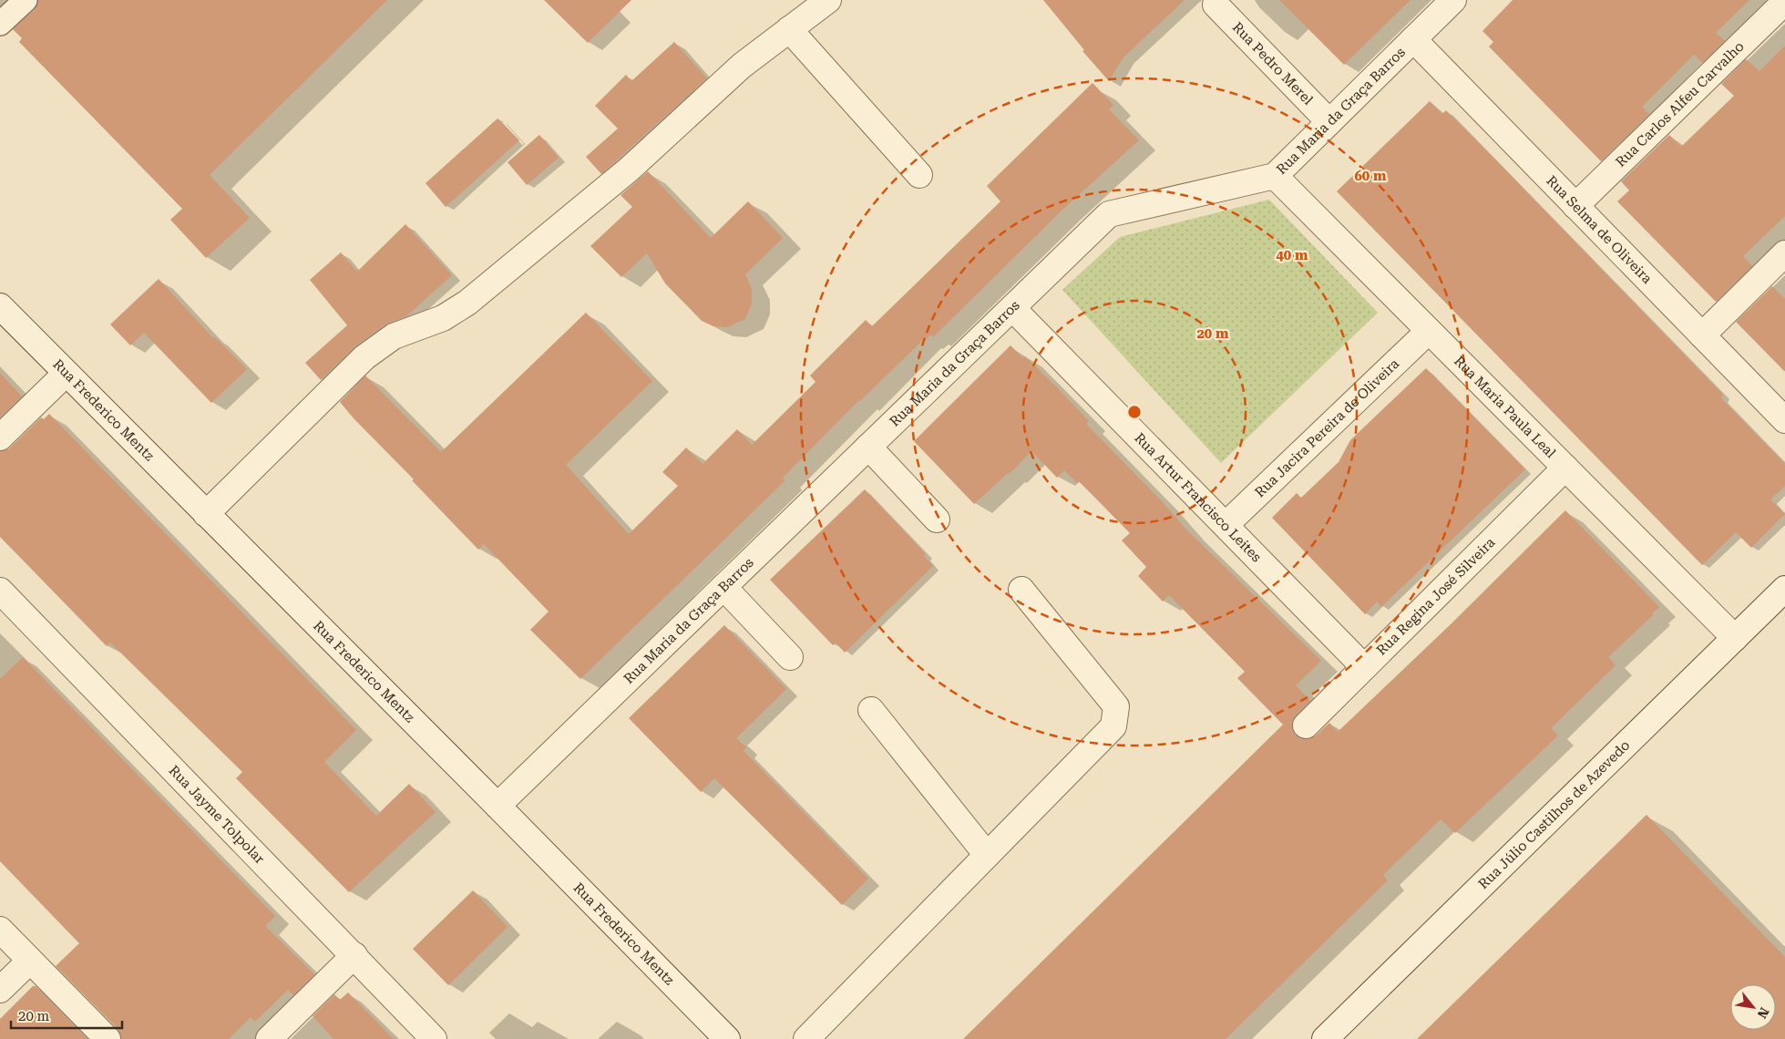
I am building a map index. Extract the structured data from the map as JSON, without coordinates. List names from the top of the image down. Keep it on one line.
{"streets":{"street":["Rua Pedro Merel","Rua Carlos Alfeu Carvalho","Rua Maria da Graça Barros","Rua Selma de Oliveira","Rua Maria Paula Leal","Rua Frederico Mentz","Rua Jacira Pereira de Oliveira","Rua Artur Francisco Leites","Rua Regina José Silveira","Rua Jayme Tolpolar","Rua Júlio Castilhos de Azevedo"]},"crossings":[["Rua Pedro Merel","Rua Maria da Graça Barros"],["Rua Carlos Alfeu Carvalho","Rua Selma de Oliveira"],["Rua Maria da Graça Barros","Rua Selma de Oliveira"],["Rua Maria da Graça Barros","Rua Maria Paula Leal"],["Rua Maria da Graça Barros","Rua Frederico Mentz"],["Rua Maria da Graça Barros","Rua Artur Francisco Leites"],["Rua Maria Paula Leal","Rua Jacira Pereira de Oliveira"],["Rua Maria Paula Leal","Rua Regina José Silveira"],["Rua Maria Paula Leal","Rua Júlio Castilhos de Azevedo"],["Rua Jacira Pereira de Oliveira","Rua Artur Francisco Leites"],["Rua Artur Francisco Leites","Rua Regina José Silveira"]],"scale_bar":"20 m","north":"bottom right","rings":["60 m","40 m","20 m"]}
